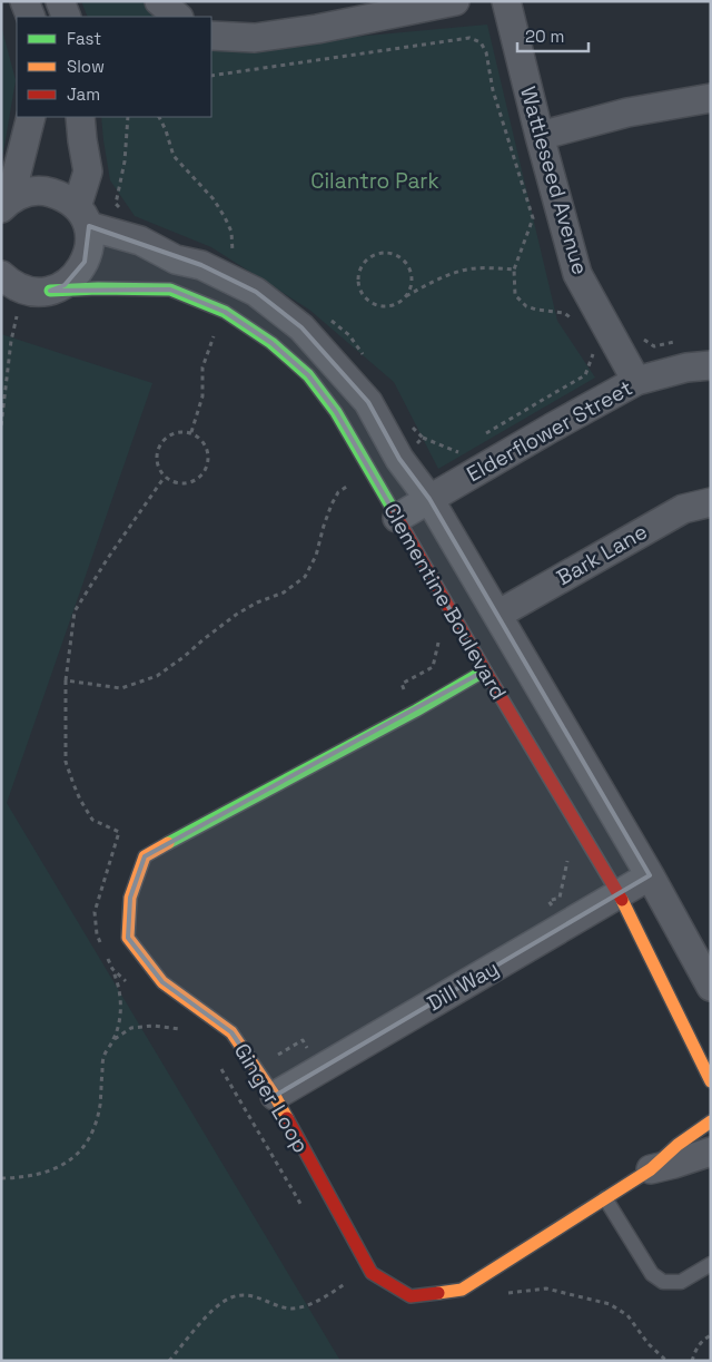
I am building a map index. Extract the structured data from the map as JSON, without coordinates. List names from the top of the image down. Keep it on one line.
{"streets":{"street":["Wattleseed Avenue","Elderflower Street","Bark Lane","Clementine Boulevard","Dill Way","Ginger Loop"]},"crossings":[["Wattleseed Avenue","Elderflower Street"],["Elderflower Street","Clementine Boulevard"],["Bark Lane","Clementine Boulevard"],["Clementine Boulevard","Dill Way"],["Clementine Boulevard","Ginger Loop"],["Dill Way","Ginger Loop"]],"parks":["Cilantro Park"],"legend":["Fast","Slow","Jam"],"scale_bar":"20 m"}
